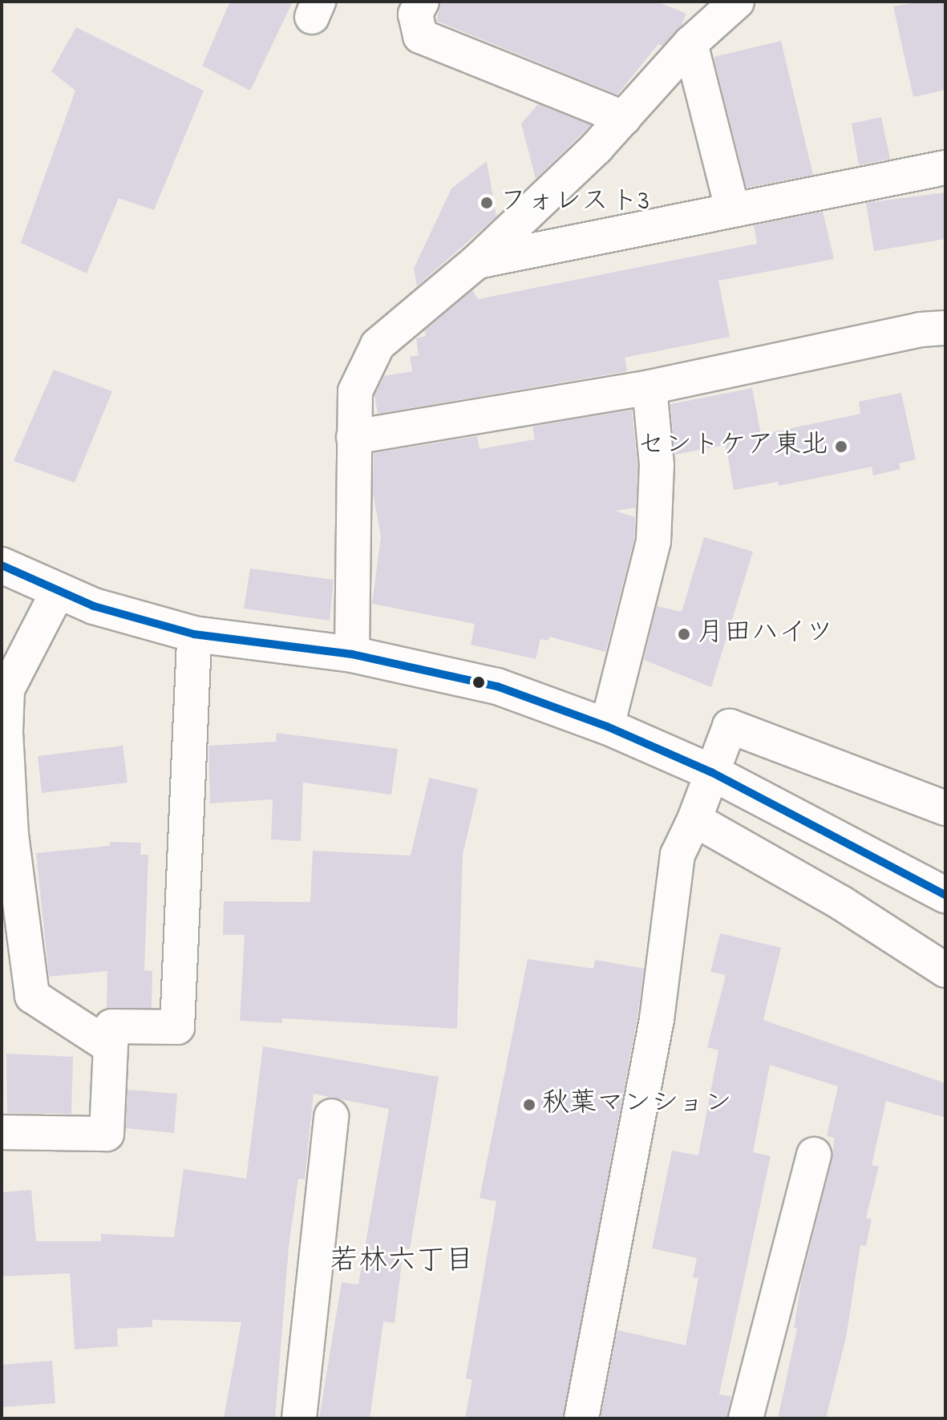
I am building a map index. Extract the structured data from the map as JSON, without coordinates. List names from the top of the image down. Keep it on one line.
{"districts":["若林六丁目"],"places":["フォレスト3","セントケア東北","月田ハイツ","秋葉マンション"]}
